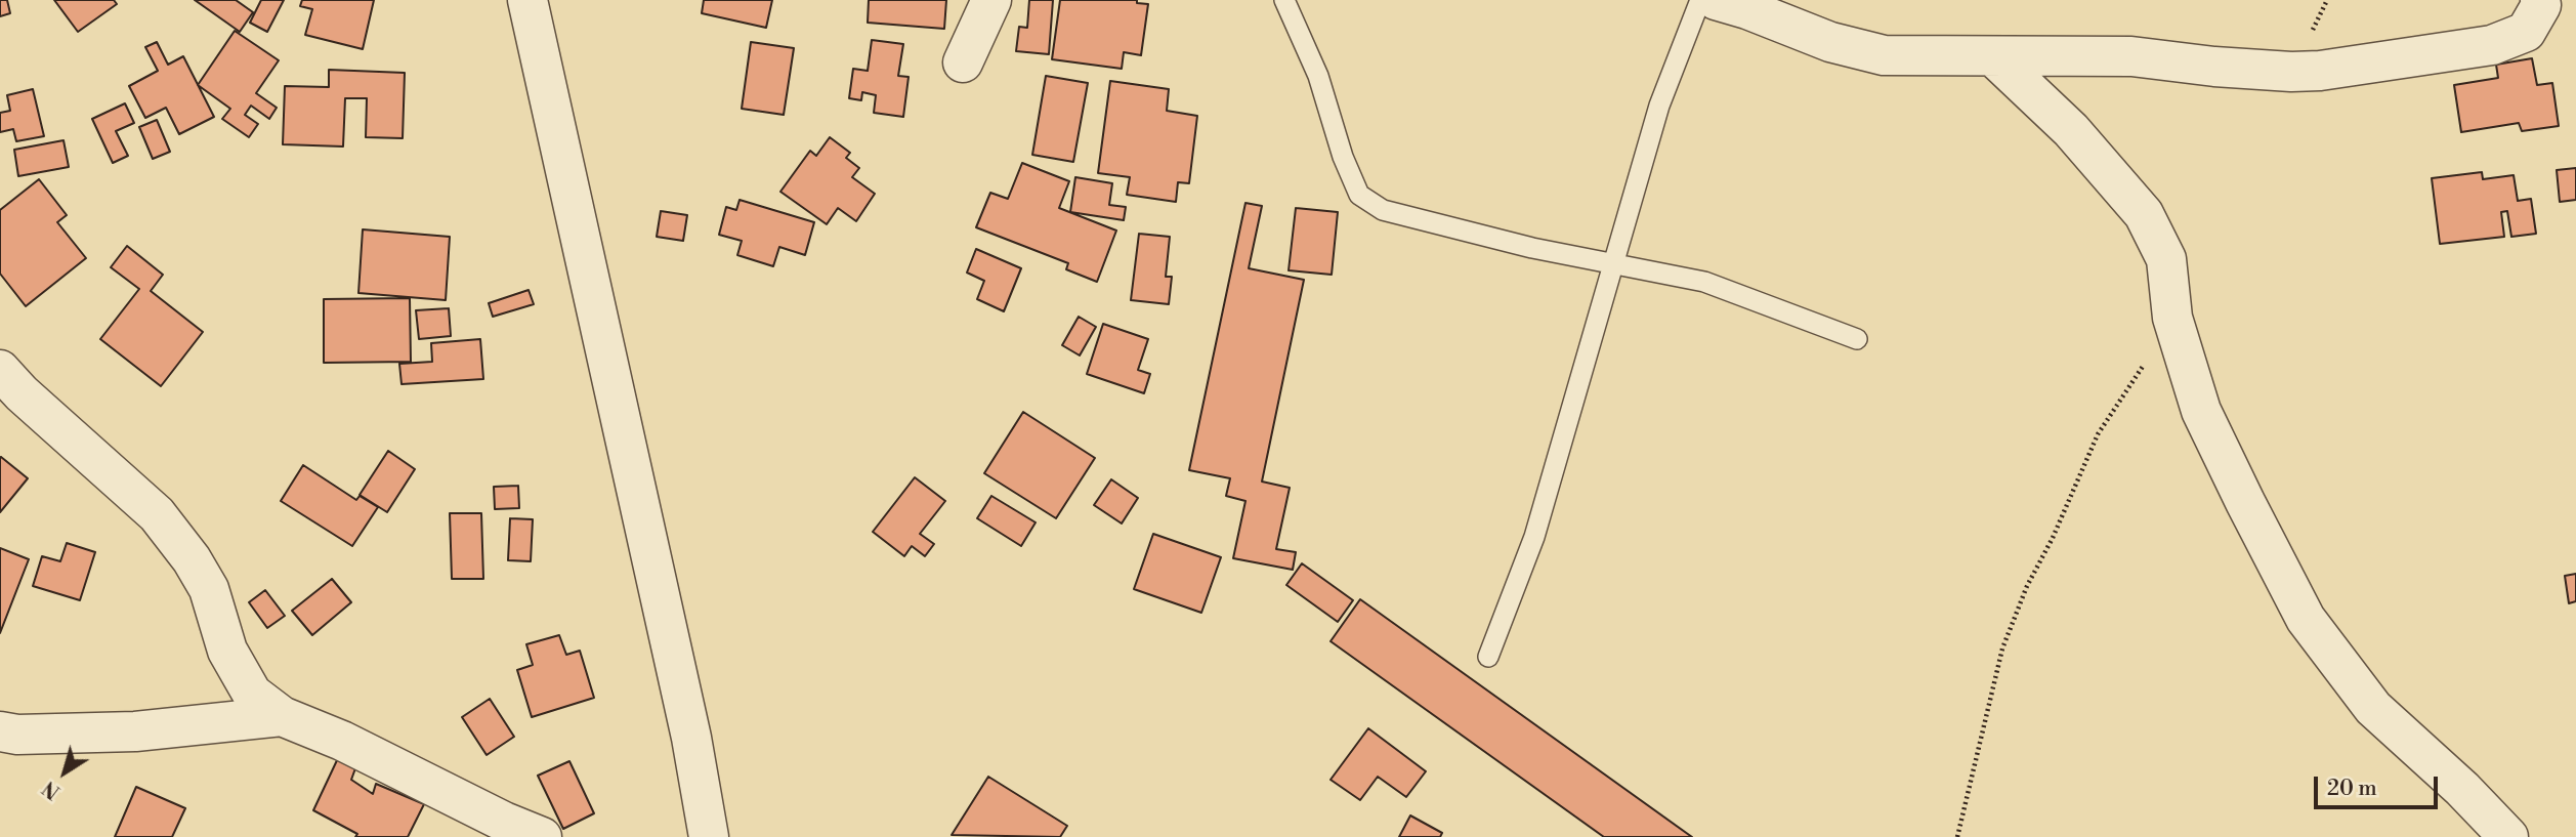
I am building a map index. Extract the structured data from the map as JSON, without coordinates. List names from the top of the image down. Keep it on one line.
{"scale_bar":"20 m","north":"bottom left"}
